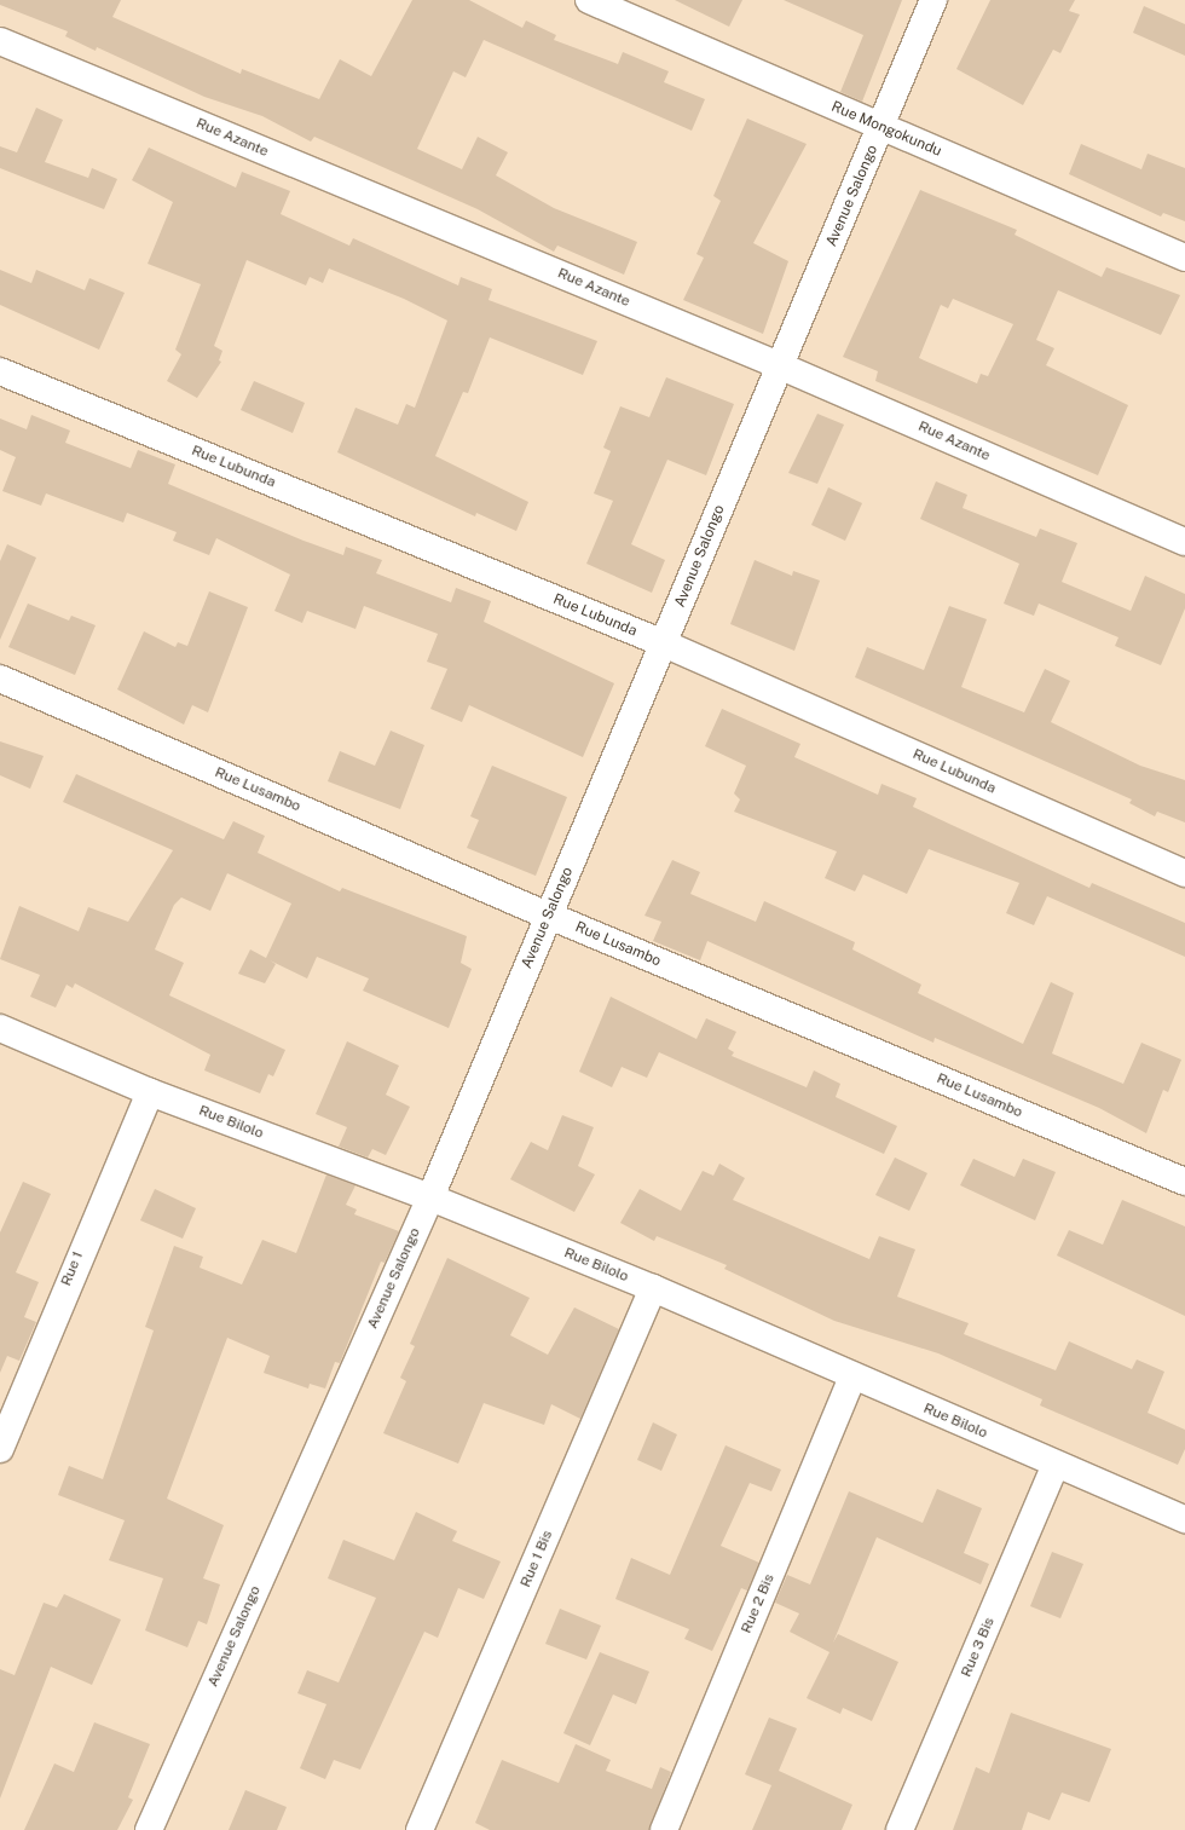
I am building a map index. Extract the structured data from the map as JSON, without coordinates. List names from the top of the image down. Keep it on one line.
{"streets":{"street":["Rue Mongokundu","Rue Azante","Avenue Salongo","Rue Lubunda","Rue Lusambo","Rue Bilolo","Rue 1","Rue 1 Bis","Rue 2 Bis","Rue 3 Bis"]},"crossings":[["Rue Mongokundu","Avenue Salongo"],["Rue Azante","Avenue Salongo"],["Avenue Salongo","Rue Lubunda"],["Avenue Salongo","Rue Lusambo"],["Avenue Salongo","Rue Bilolo"],["Rue Bilolo","Rue 1"],["Rue Bilolo","Rue 1 Bis"],["Rue Bilolo","Rue 2 Bis"],["Rue Bilolo","Rue 3 Bis"]]}
